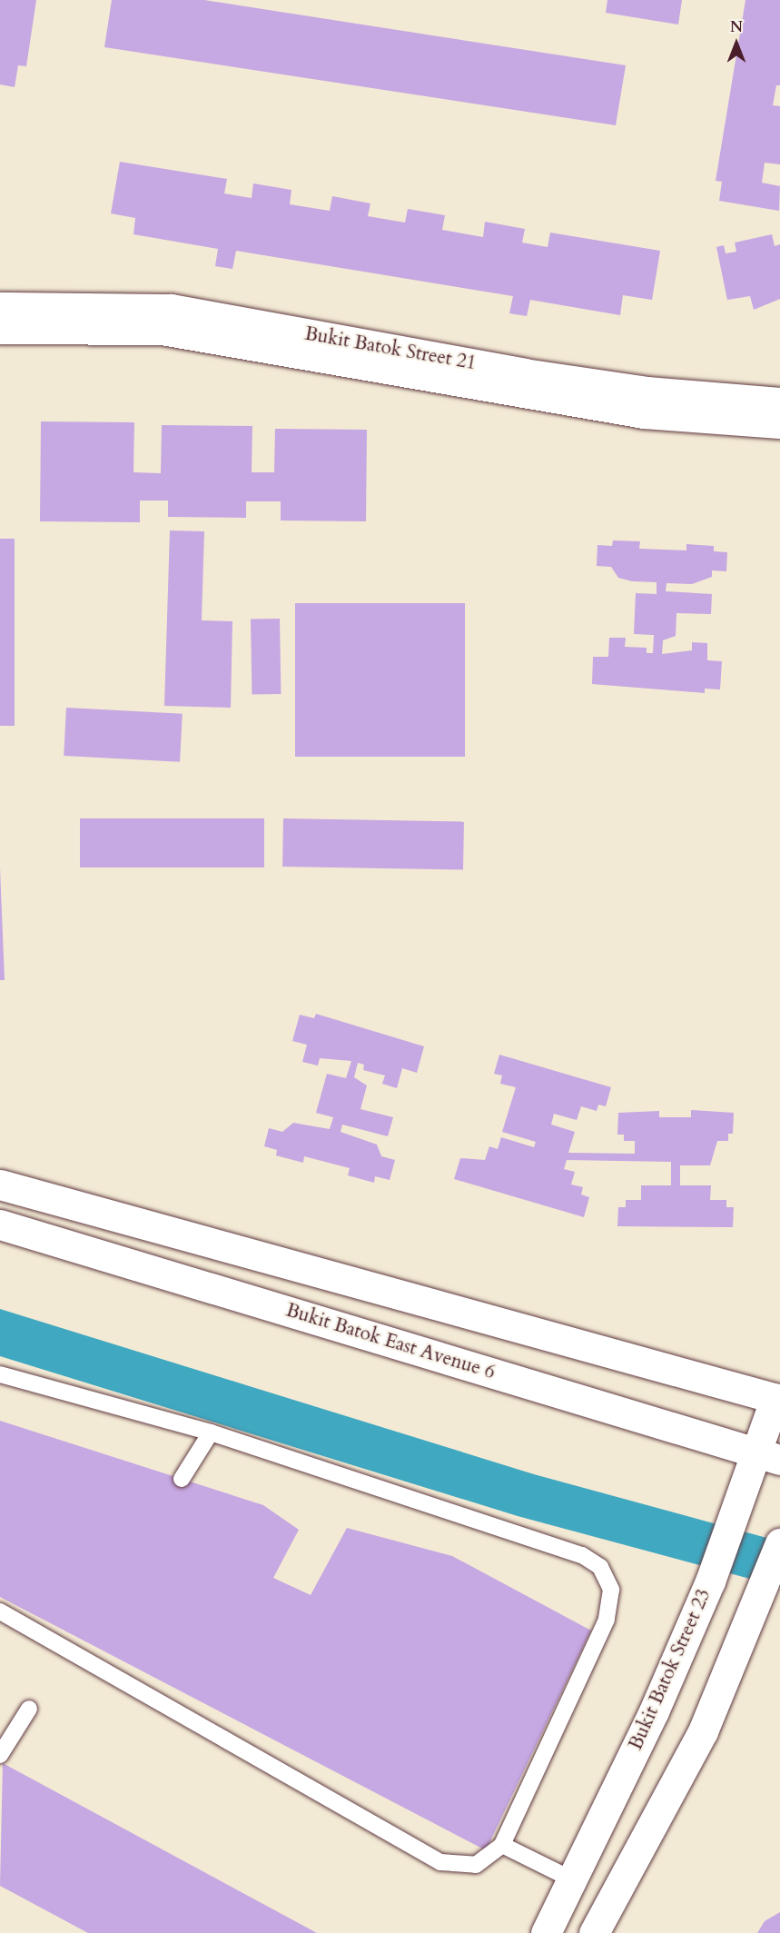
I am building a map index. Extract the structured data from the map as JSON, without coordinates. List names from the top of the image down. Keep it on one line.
{"streets":{"street":["Bukit Batok Street 21","Bukit Batok East Avenue 6","Bukit Batok Street 23"]},"crossings":[["Bukit Batok East Avenue 6","Bukit Batok Street 23"]],"north":"top"}
